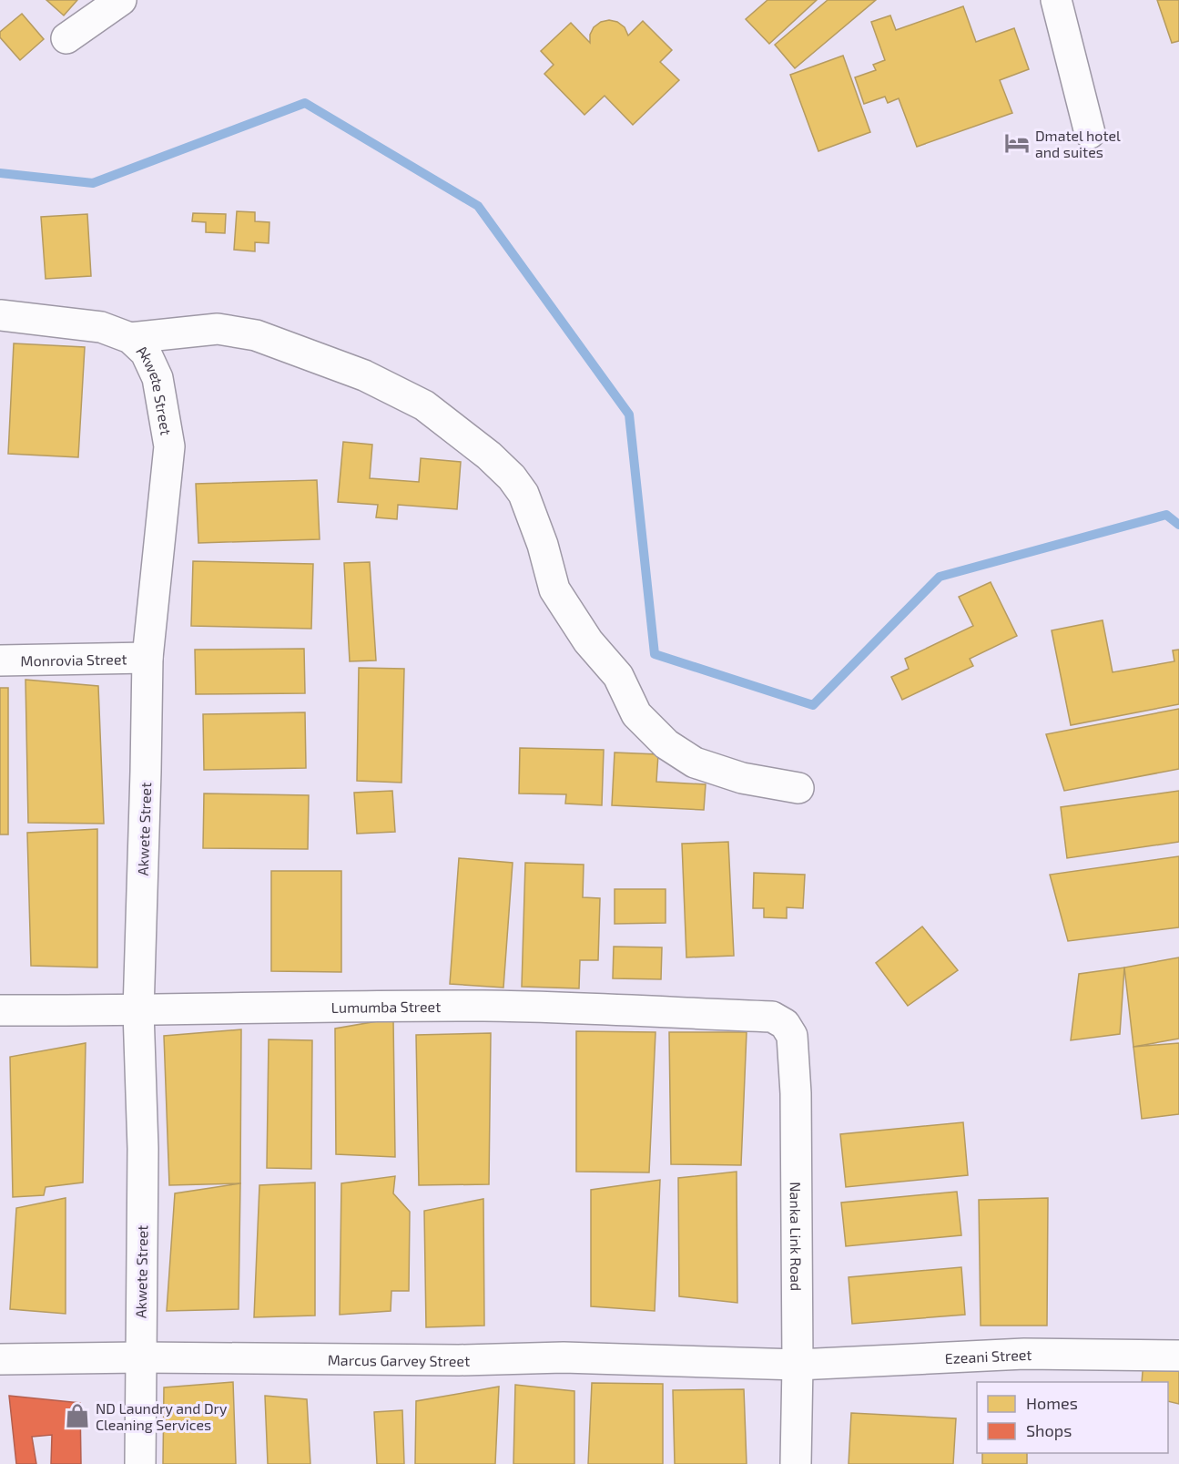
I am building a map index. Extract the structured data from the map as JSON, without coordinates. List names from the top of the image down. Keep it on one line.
{"streets":{"street":["Akwete Street","Monrovia Street","Lumumba Street","Nanka Link Road","Ezeani Street","Marcus Garvey Street"]},"crossings":[["Akwete Street","Monrovia Street"],["Akwete Street","Lumumba Street"],["Akwete Street","Marcus Garvey Street"],["Lumumba Street","Nanka Link Road"],["Nanka Link Road","Ezeani Street"],["Nanka Link Road","Marcus Garvey Street"],["Ezeani Street","Marcus Garvey Street"]],"places":{"hotel":["Dmatel hotel and suites"],"shop":["ND Laundry and Dry Cleaning Services"]},"legend":["Homes","Shops"]}
